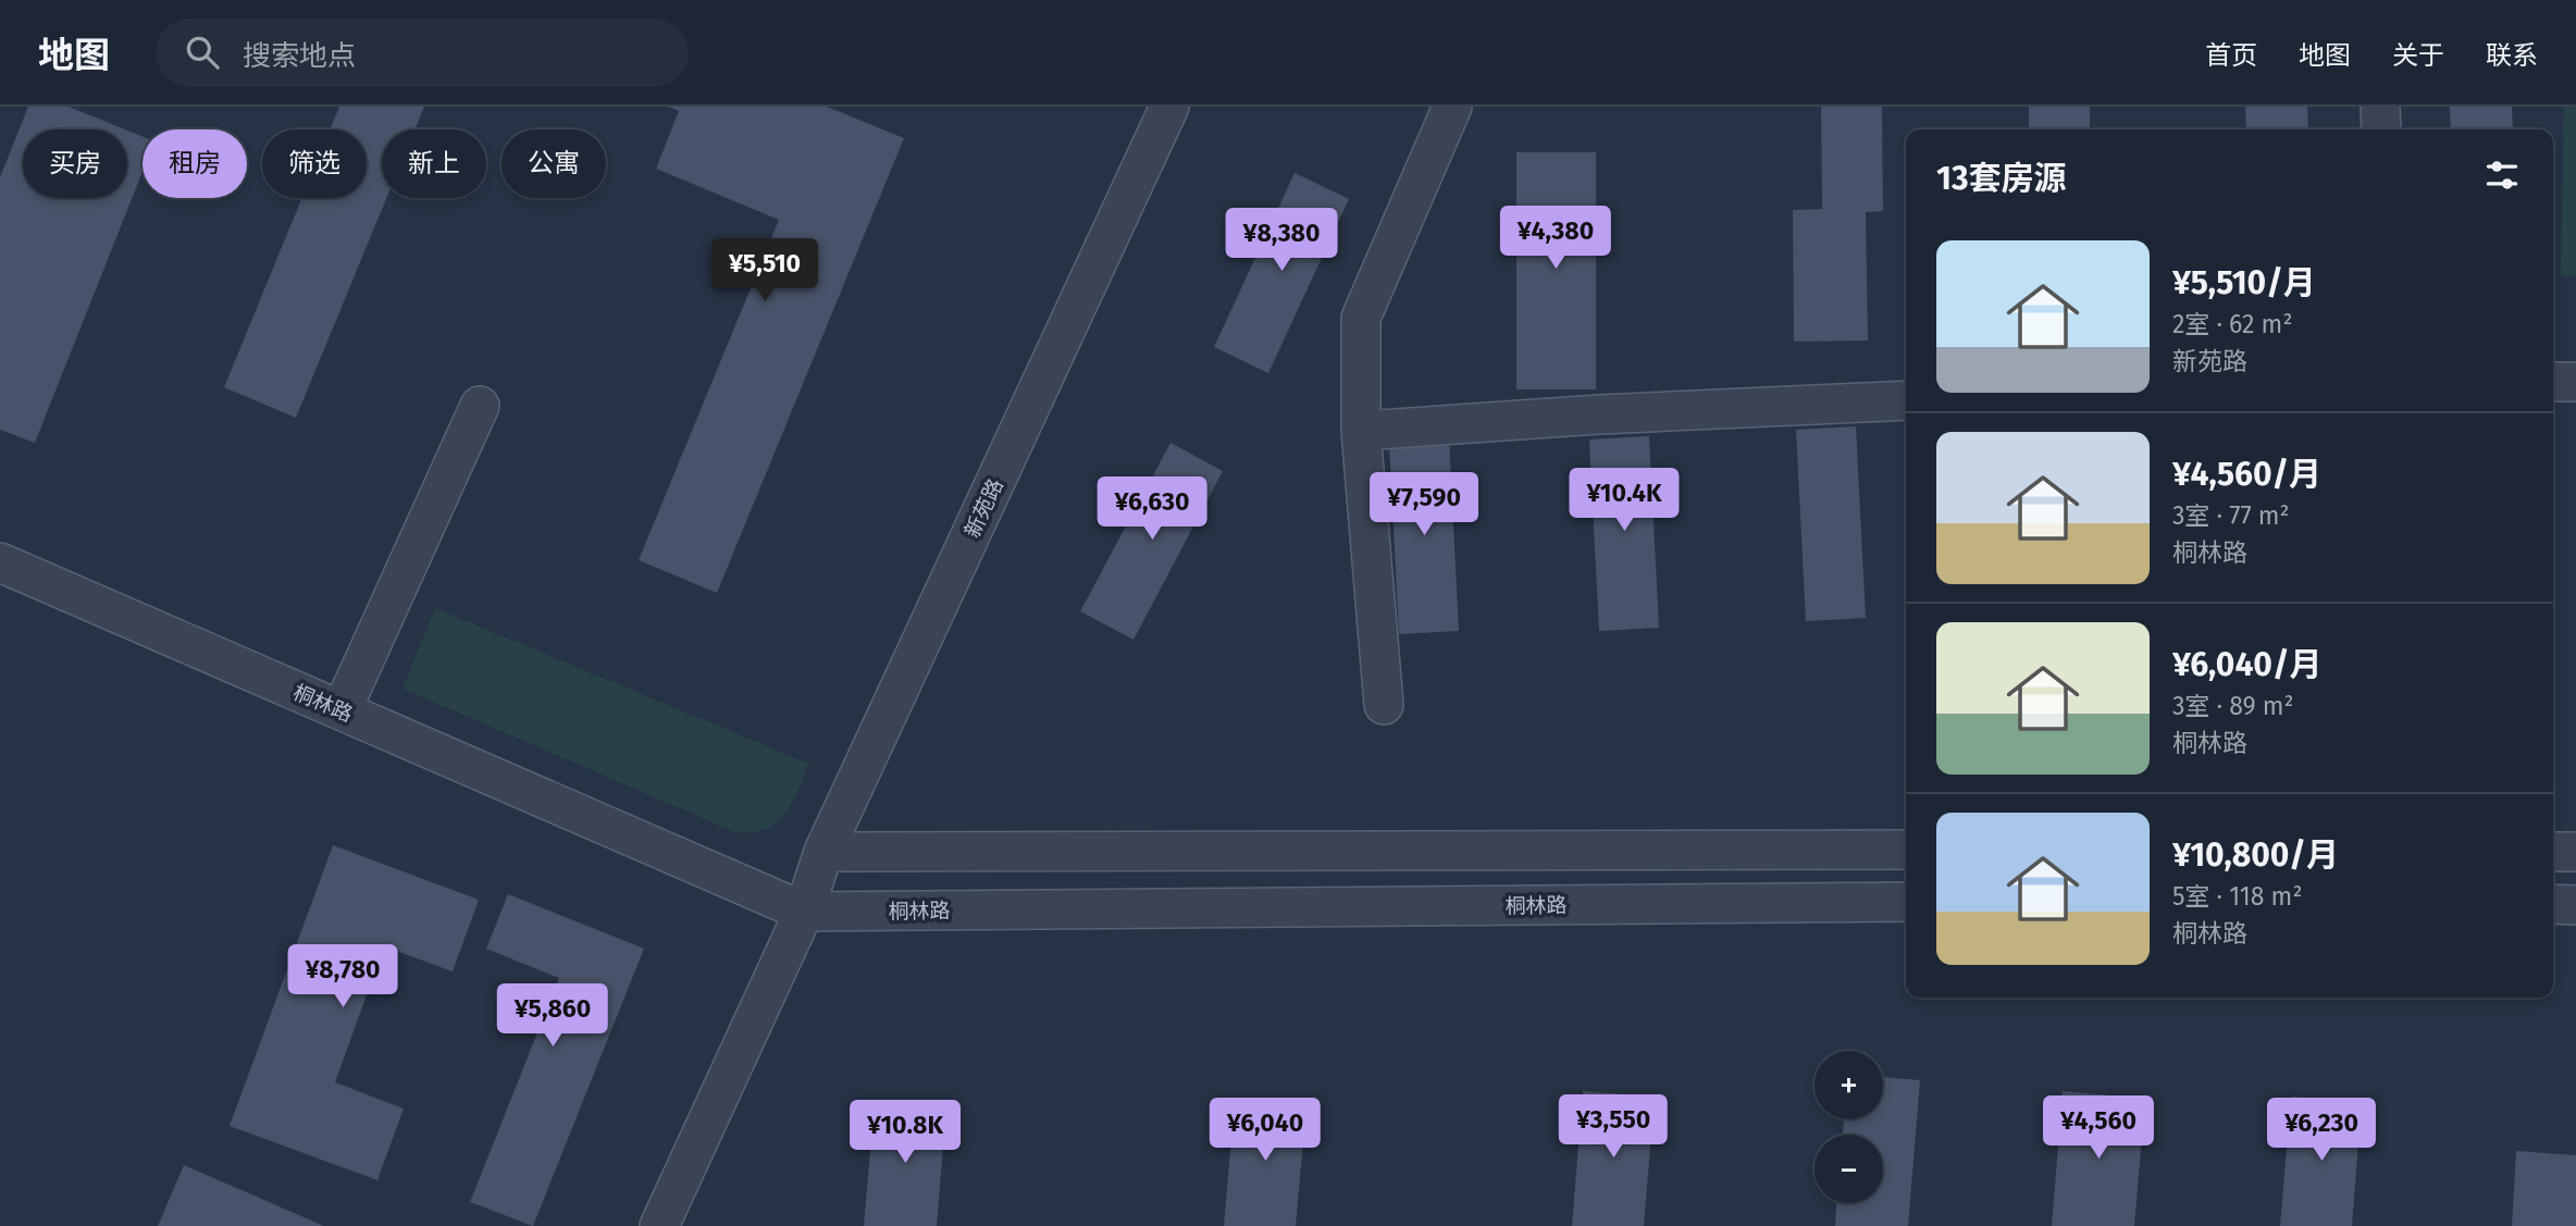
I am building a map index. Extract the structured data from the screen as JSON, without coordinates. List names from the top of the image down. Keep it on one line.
{"streets":{"street":["新苑路","桐林路"]},"crossings":[["新苑路","桐林路"]],"page":{"header":"地图","search":"搜索地点","nav":["首页","地图","关于","联系"],"chip":["买房","租房","筛选","新上","公寓"],"heading":"13套房源","price":["¥4,380","¥8,380","¥5,510","¥10.4K","¥7,590","¥6,630","¥8,780","¥5,860","¥3,550","¥4,560","¥6,040","¥6,230","¥10.8K"],"list":[{"name":"¥5,510/月","note":"2室 · 62 m² · 新苑路"},{"name":"¥4,560/月","note":"3室 · 77 m² · 桐林路"},{"name":"¥6,040/月","note":"3室 · 89 m² · 桐林路"},{"name":"¥10,800/月","note":"5室 · 118 m² · 桐林路"}],"map_buttons":["+","−"]}}
